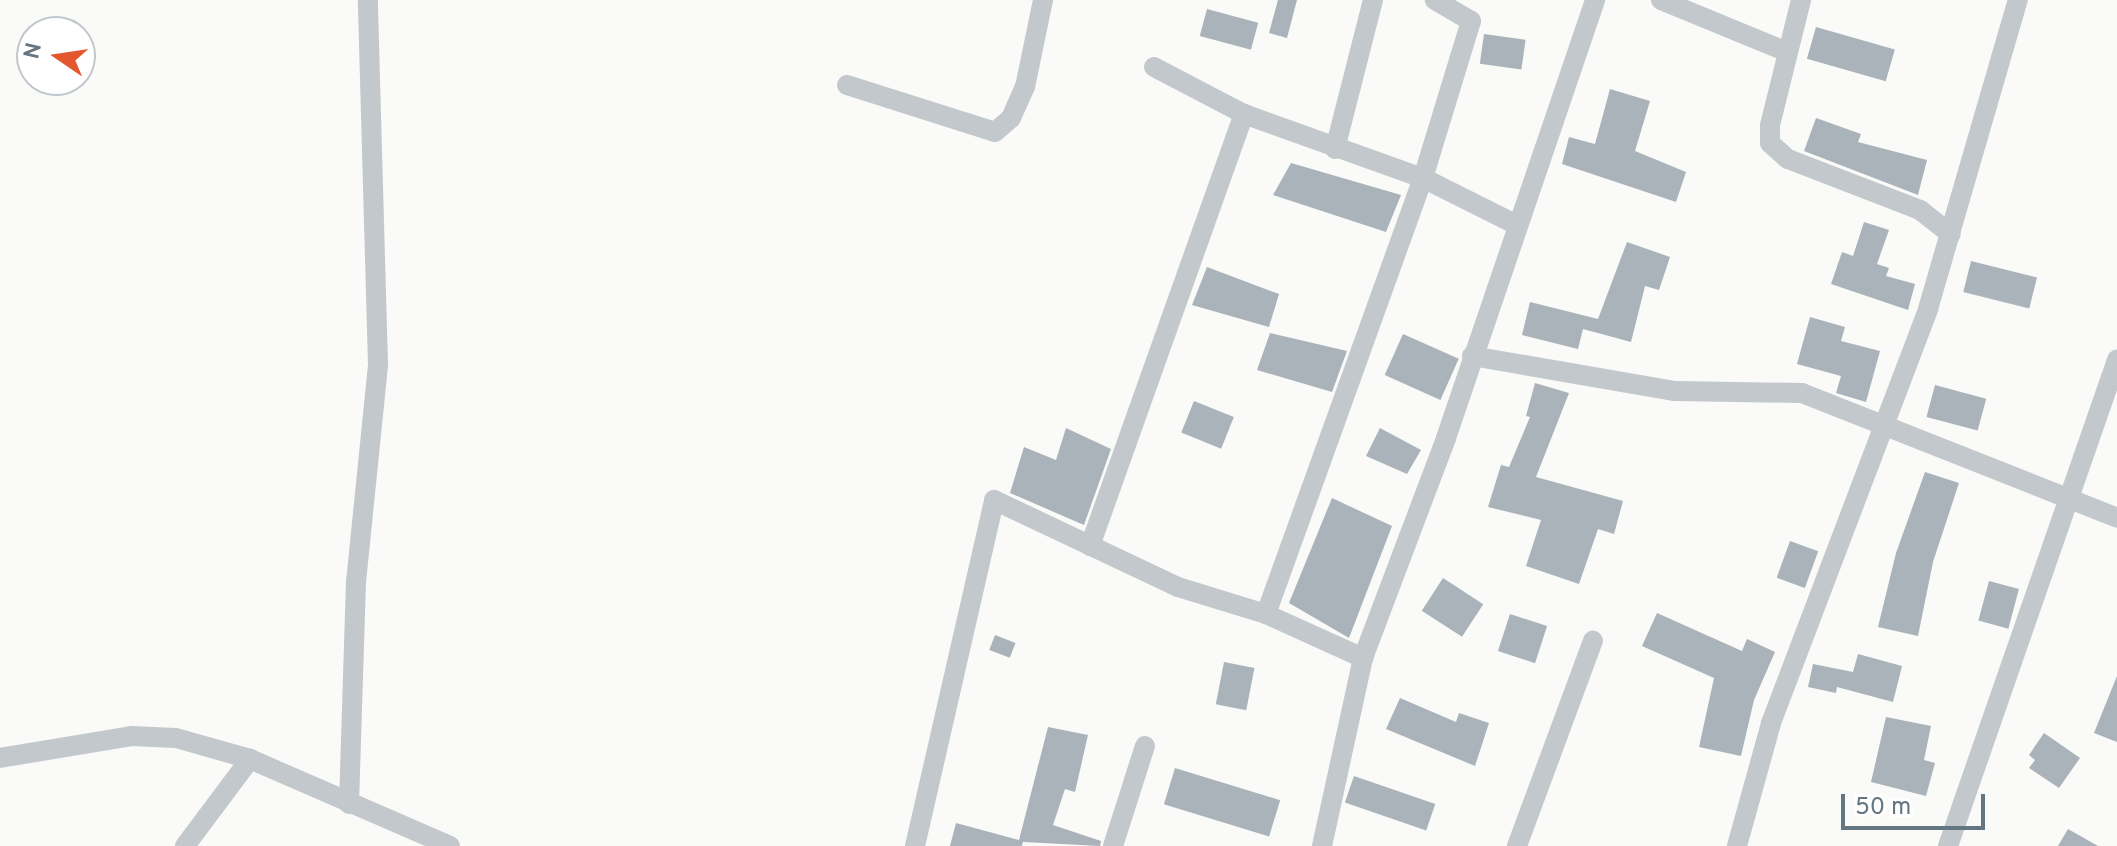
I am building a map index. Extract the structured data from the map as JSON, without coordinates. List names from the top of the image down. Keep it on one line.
{"scale_bar":"50 m","north":"left"}
